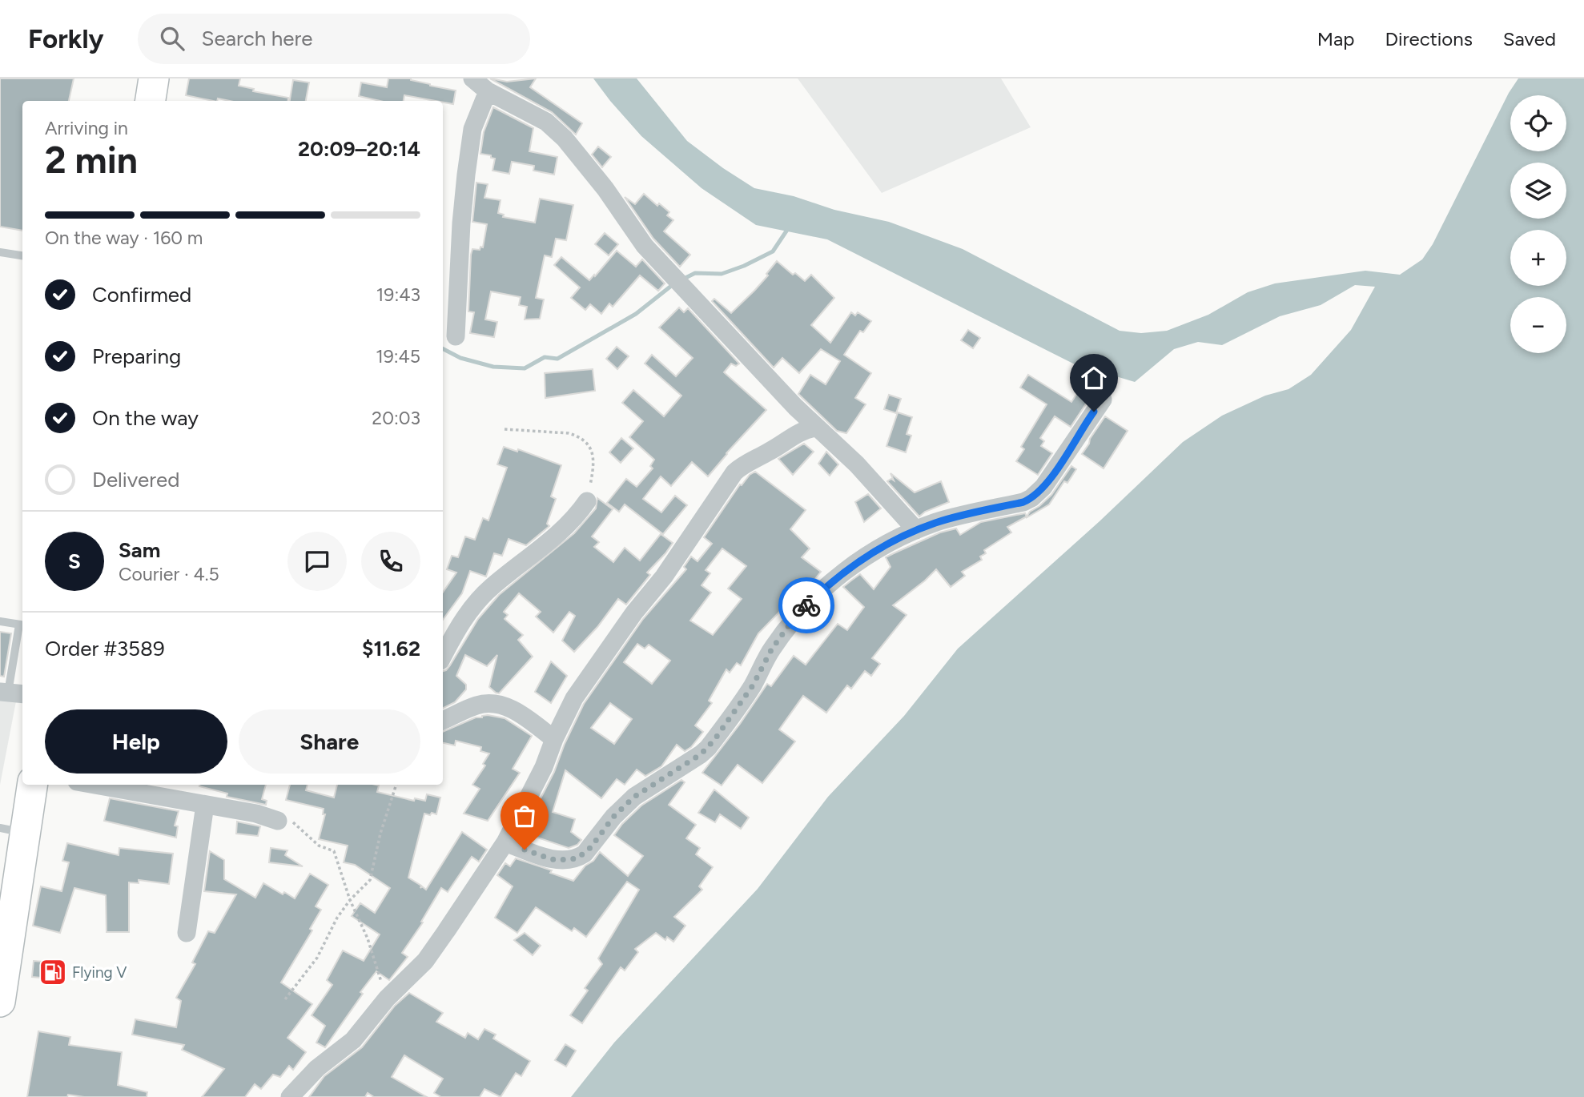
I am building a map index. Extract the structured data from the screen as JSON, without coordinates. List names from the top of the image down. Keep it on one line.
{"places":{"fuel station":["Flying V"]},"page":{"header":"Forkly","search":"Search here","nav":["Map","Directions","Saved"],"map_buttons":["+","−"],"heading":["2 min","Arriving in","20:09–20:14"],"panel":["Sam","Courier · 4.5","Order #3589","$11.62"],"bar":"On the way · 160 m","list":[["Confirmed","19:43"],["Preparing","19:45"],["On the way","20:03"],"Delivered"],"round":"S","buttons":["Help","Share"]}}
